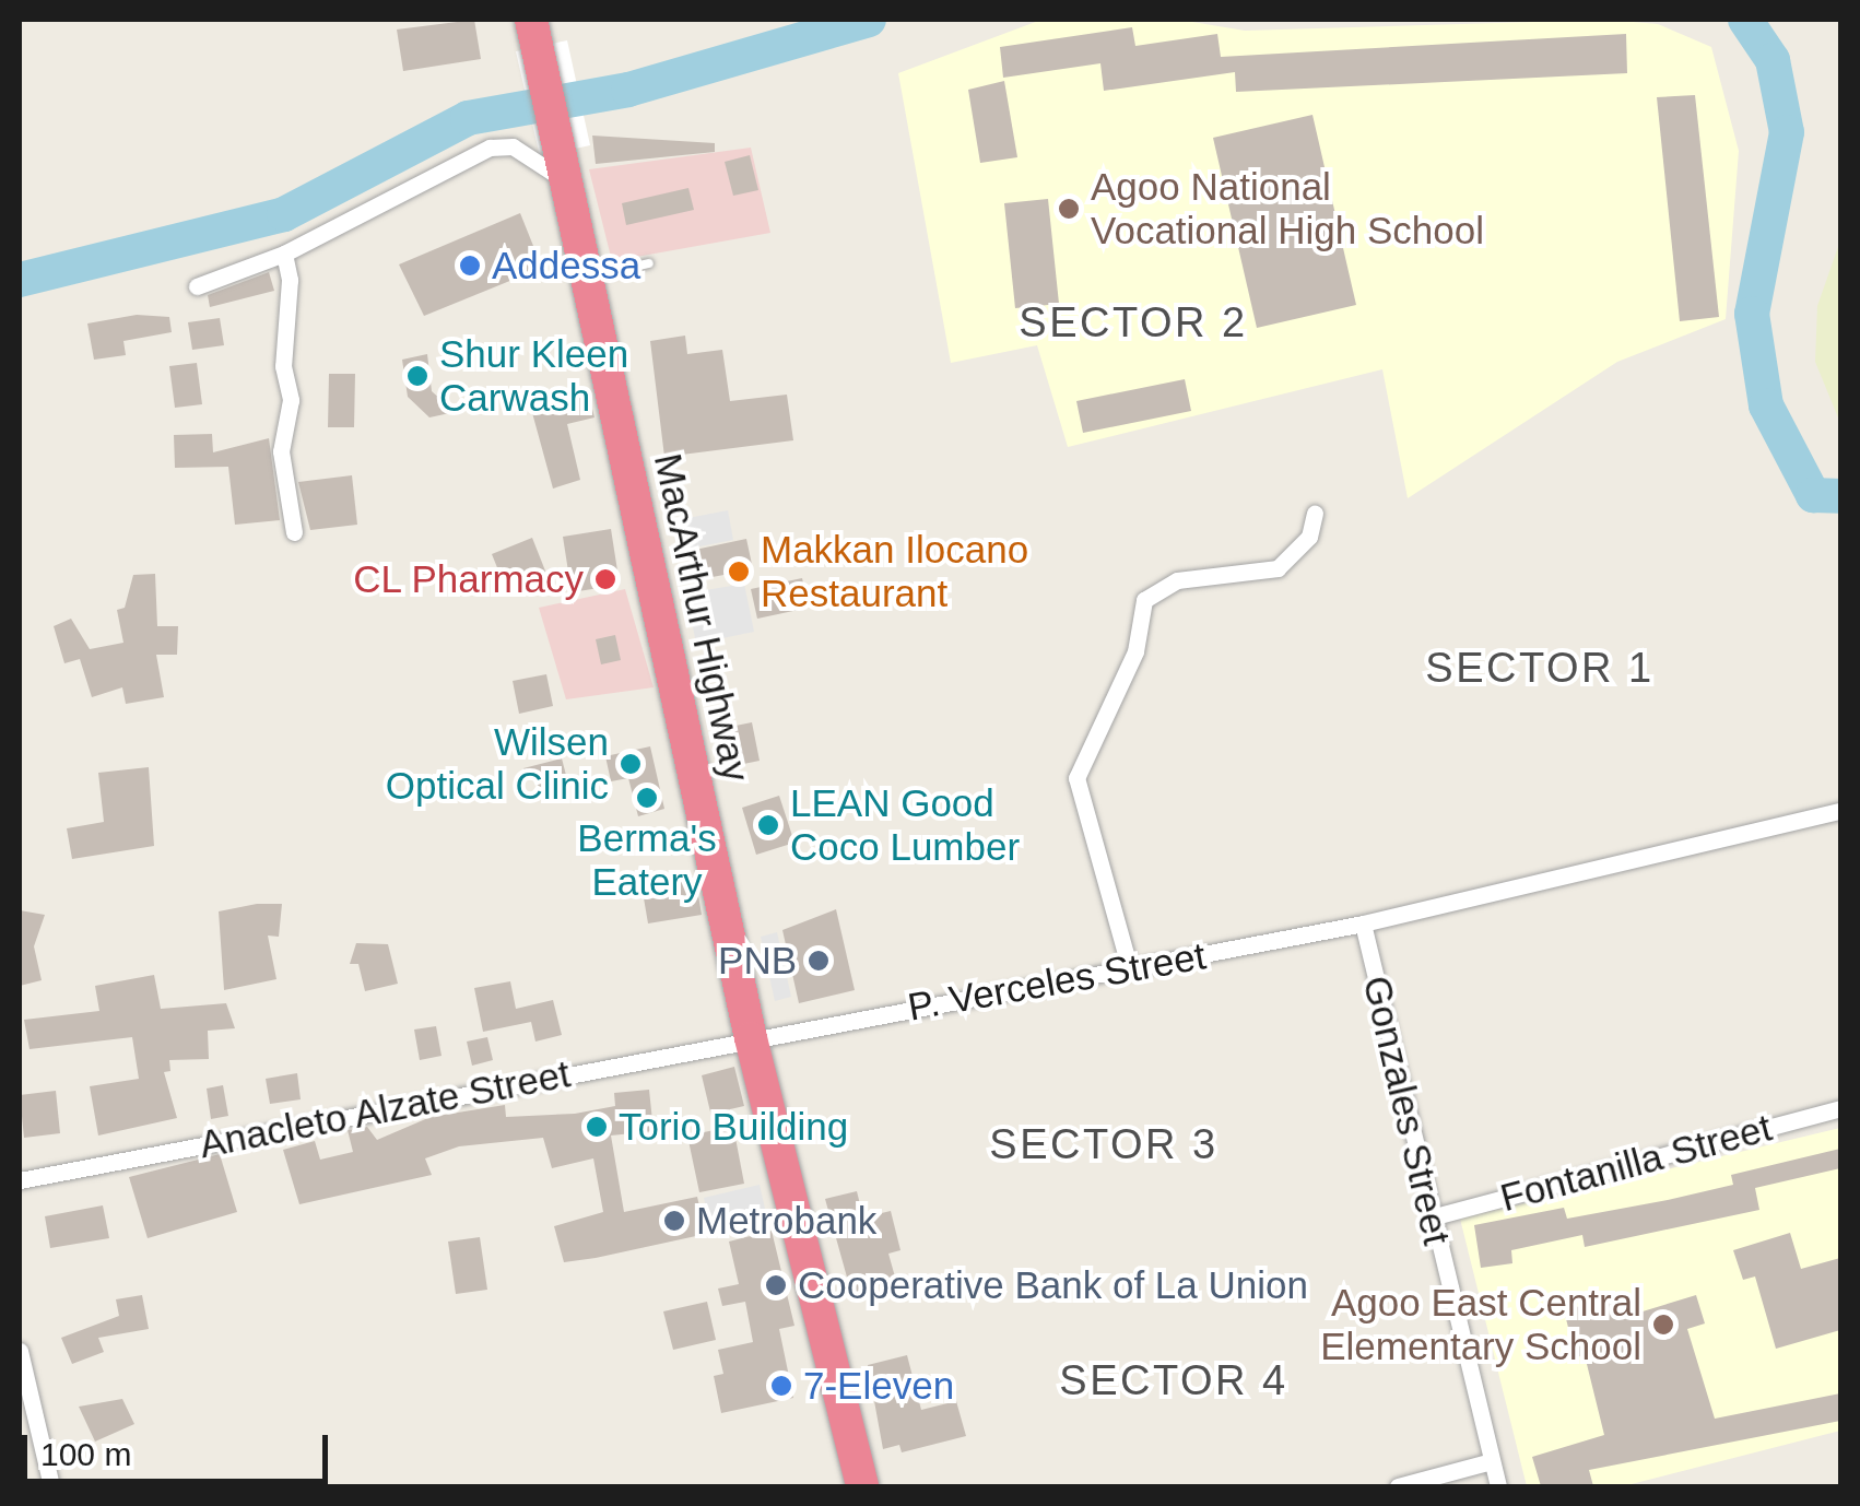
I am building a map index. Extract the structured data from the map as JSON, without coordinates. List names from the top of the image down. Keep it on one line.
{"streets":{"highway":["MacArthur Highway"],"street":["P. Verceles Street","Anacleto Alzate Street","Gonzales Street","Fontanilla Street"]},"crossings":[["MacArthur Highway","P. Verceles Street"],["MacArthur Highway","Anacleto Alzate Street"],["P. Verceles Street","Anacleto Alzate Street"],["P. Verceles Street","Gonzales Street"],["Gonzales Street","Fontanilla Street"]],"districts":["SECTOR 2","SECTOR 1","SECTOR 3","SECTOR 4"],"places":["Agoo National Vocational High School","Addessa","Shur Kleen Carwash","Makkan Ilocano Restaurant","CL Pharmacy","Wilsen Optical Clinic","Berma's Eatery","LEAN Good Coco Lumber","PNB","Torio Building","Metrobank","Cooperative Bank of La Union","Agoo East Central Elementary School","7-Eleven"],"scale_bar":"100 m"}
